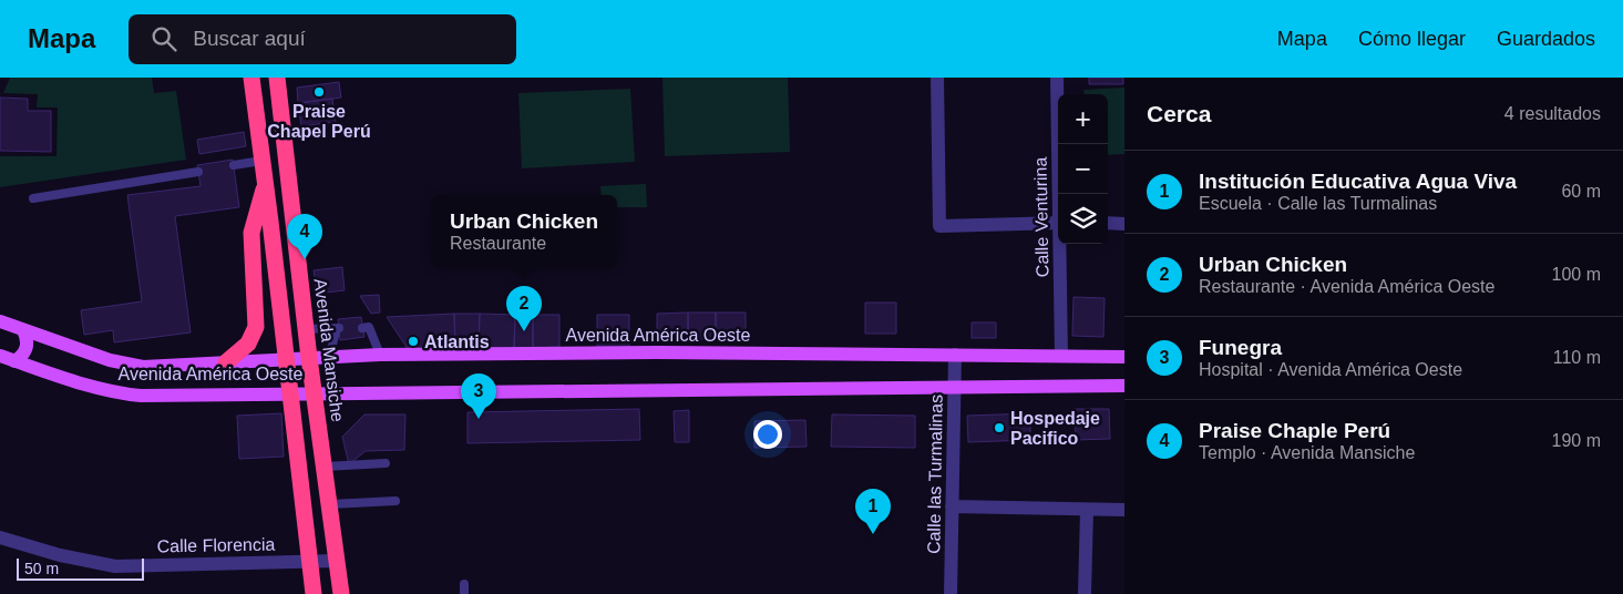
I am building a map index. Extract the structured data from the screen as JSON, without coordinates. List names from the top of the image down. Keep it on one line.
{"streets":{"highway":["Avenida Mansiche"],"main road":["Avenida América Oeste"],"street":["Calle Venturina","Calle las Turmalinas","Calle Florencia"]},"crossings":[["Calle Venturina","Avenida América Oeste"],["Avenida América Oeste","Avenida Mansiche"],["Avenida América Oeste","Calle las Turmalinas"],["Avenida Mansiche","Calle Florencia"]],"places":["Praise Chapel Perú","Atlantis","Hospedaje Pacifico"],"scale_bar":"50 m","page":{"header":"Mapa","search":"Buscar aquí","nav":["Mapa","Cómo llegar","Guardados"],"heading":["Cerca","4 resultados"],"map_buttons":["+","−"],"list":[{"mark":"1","name":"Institución Educativa Agua Viva","note":"Escuela · Calle las Turmalinas","value":"60 m"},{"mark":"2","name":"Urban Chicken","note":"Restaurante · Avenida América Oeste","value":"100 m"},{"mark":"3","name":"Funegra","note":"Hospital · Avenida América Oeste","value":"110 m"},{"mark":"4","name":"Praise Chaple Perú","note":"Templo · Avenida Mansiche","value":"190 m"}],"popup":["Urban Chicken","Restaurante"],"pins":["4","2","3","1"],"scale":"50 m"}}
